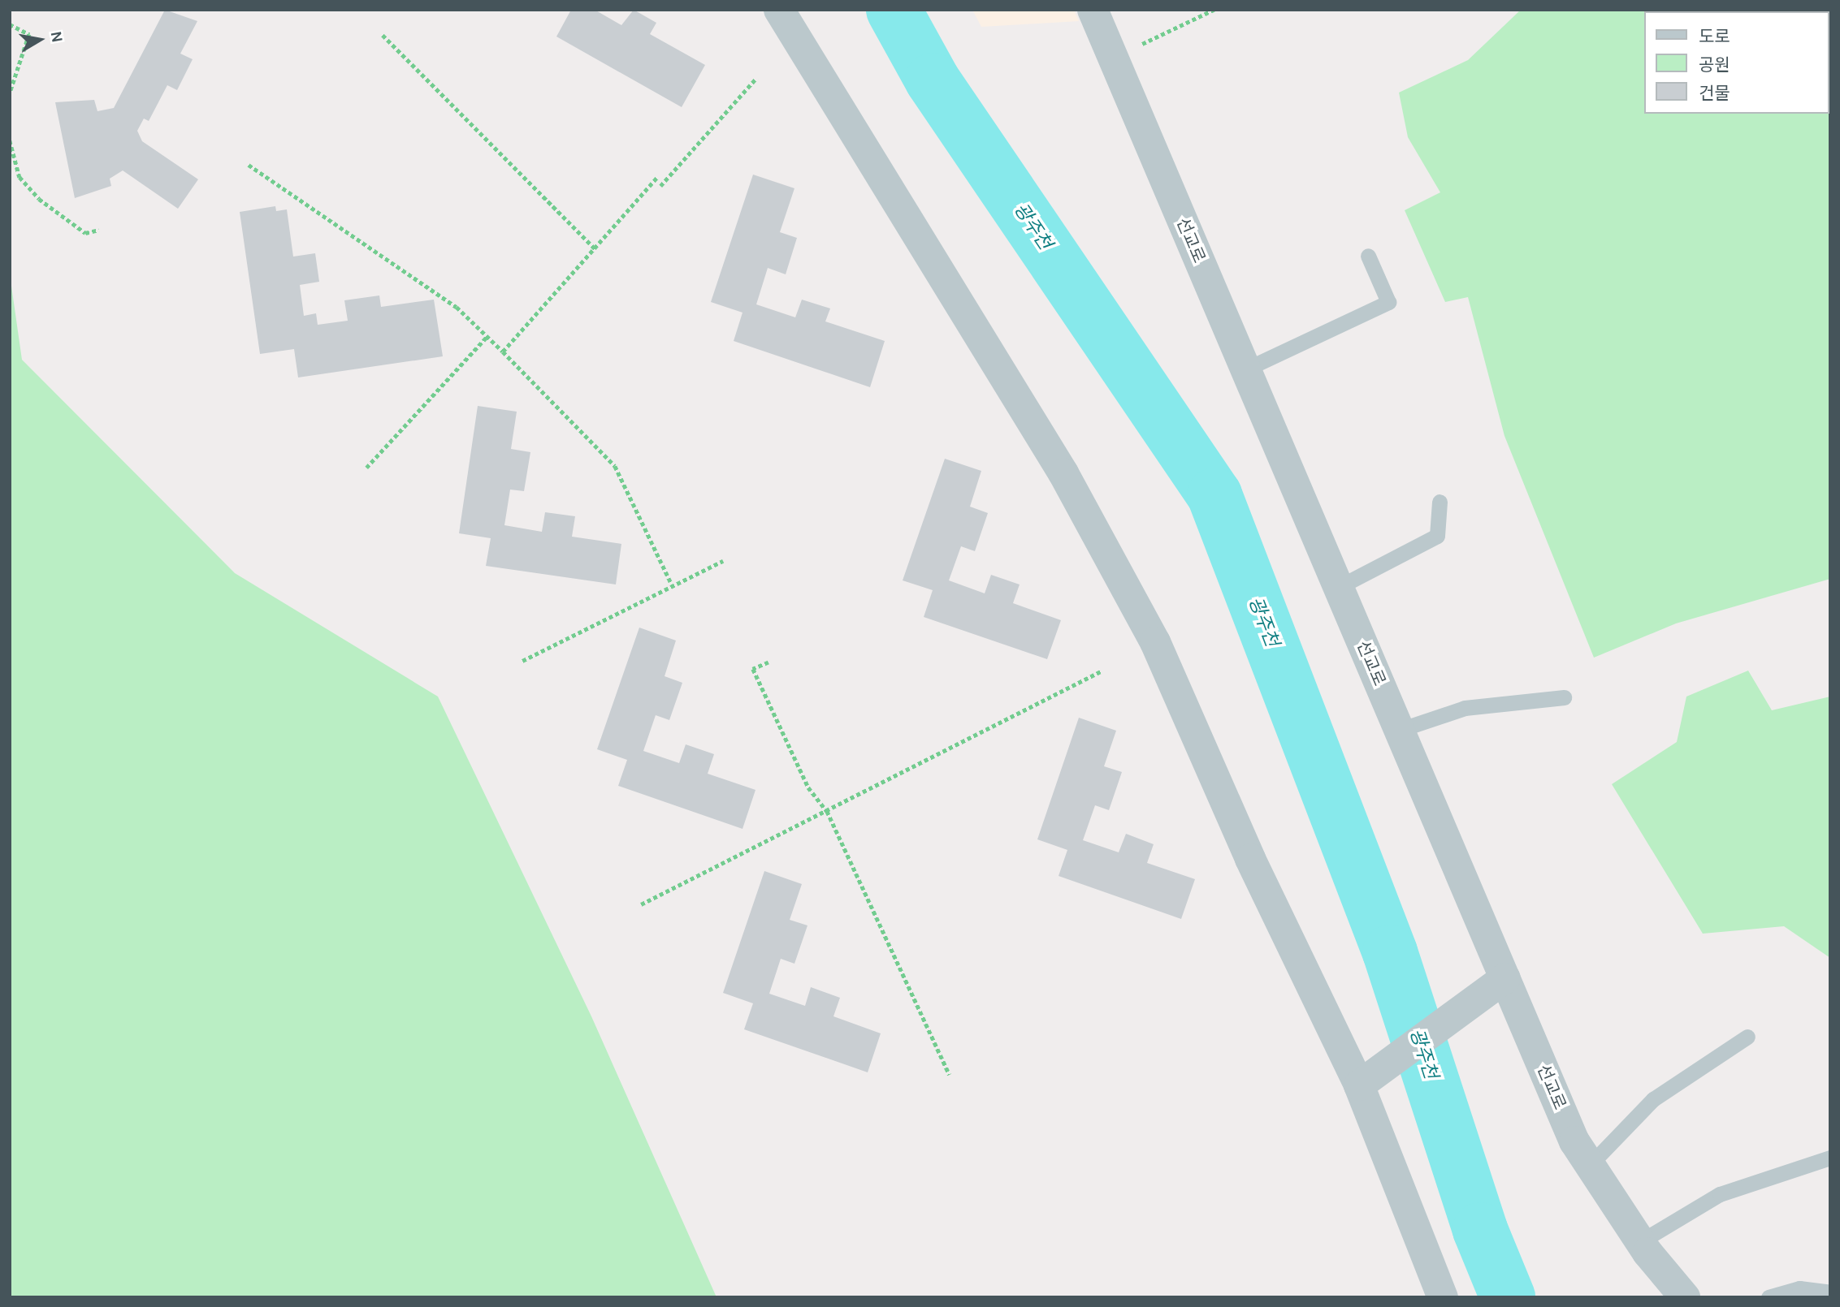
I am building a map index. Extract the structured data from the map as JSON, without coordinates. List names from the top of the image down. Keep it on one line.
{"streets":{"street":["선교로"]},"water":["광주천"],"legend":["도로","공원","건물"],"north":"right"}
